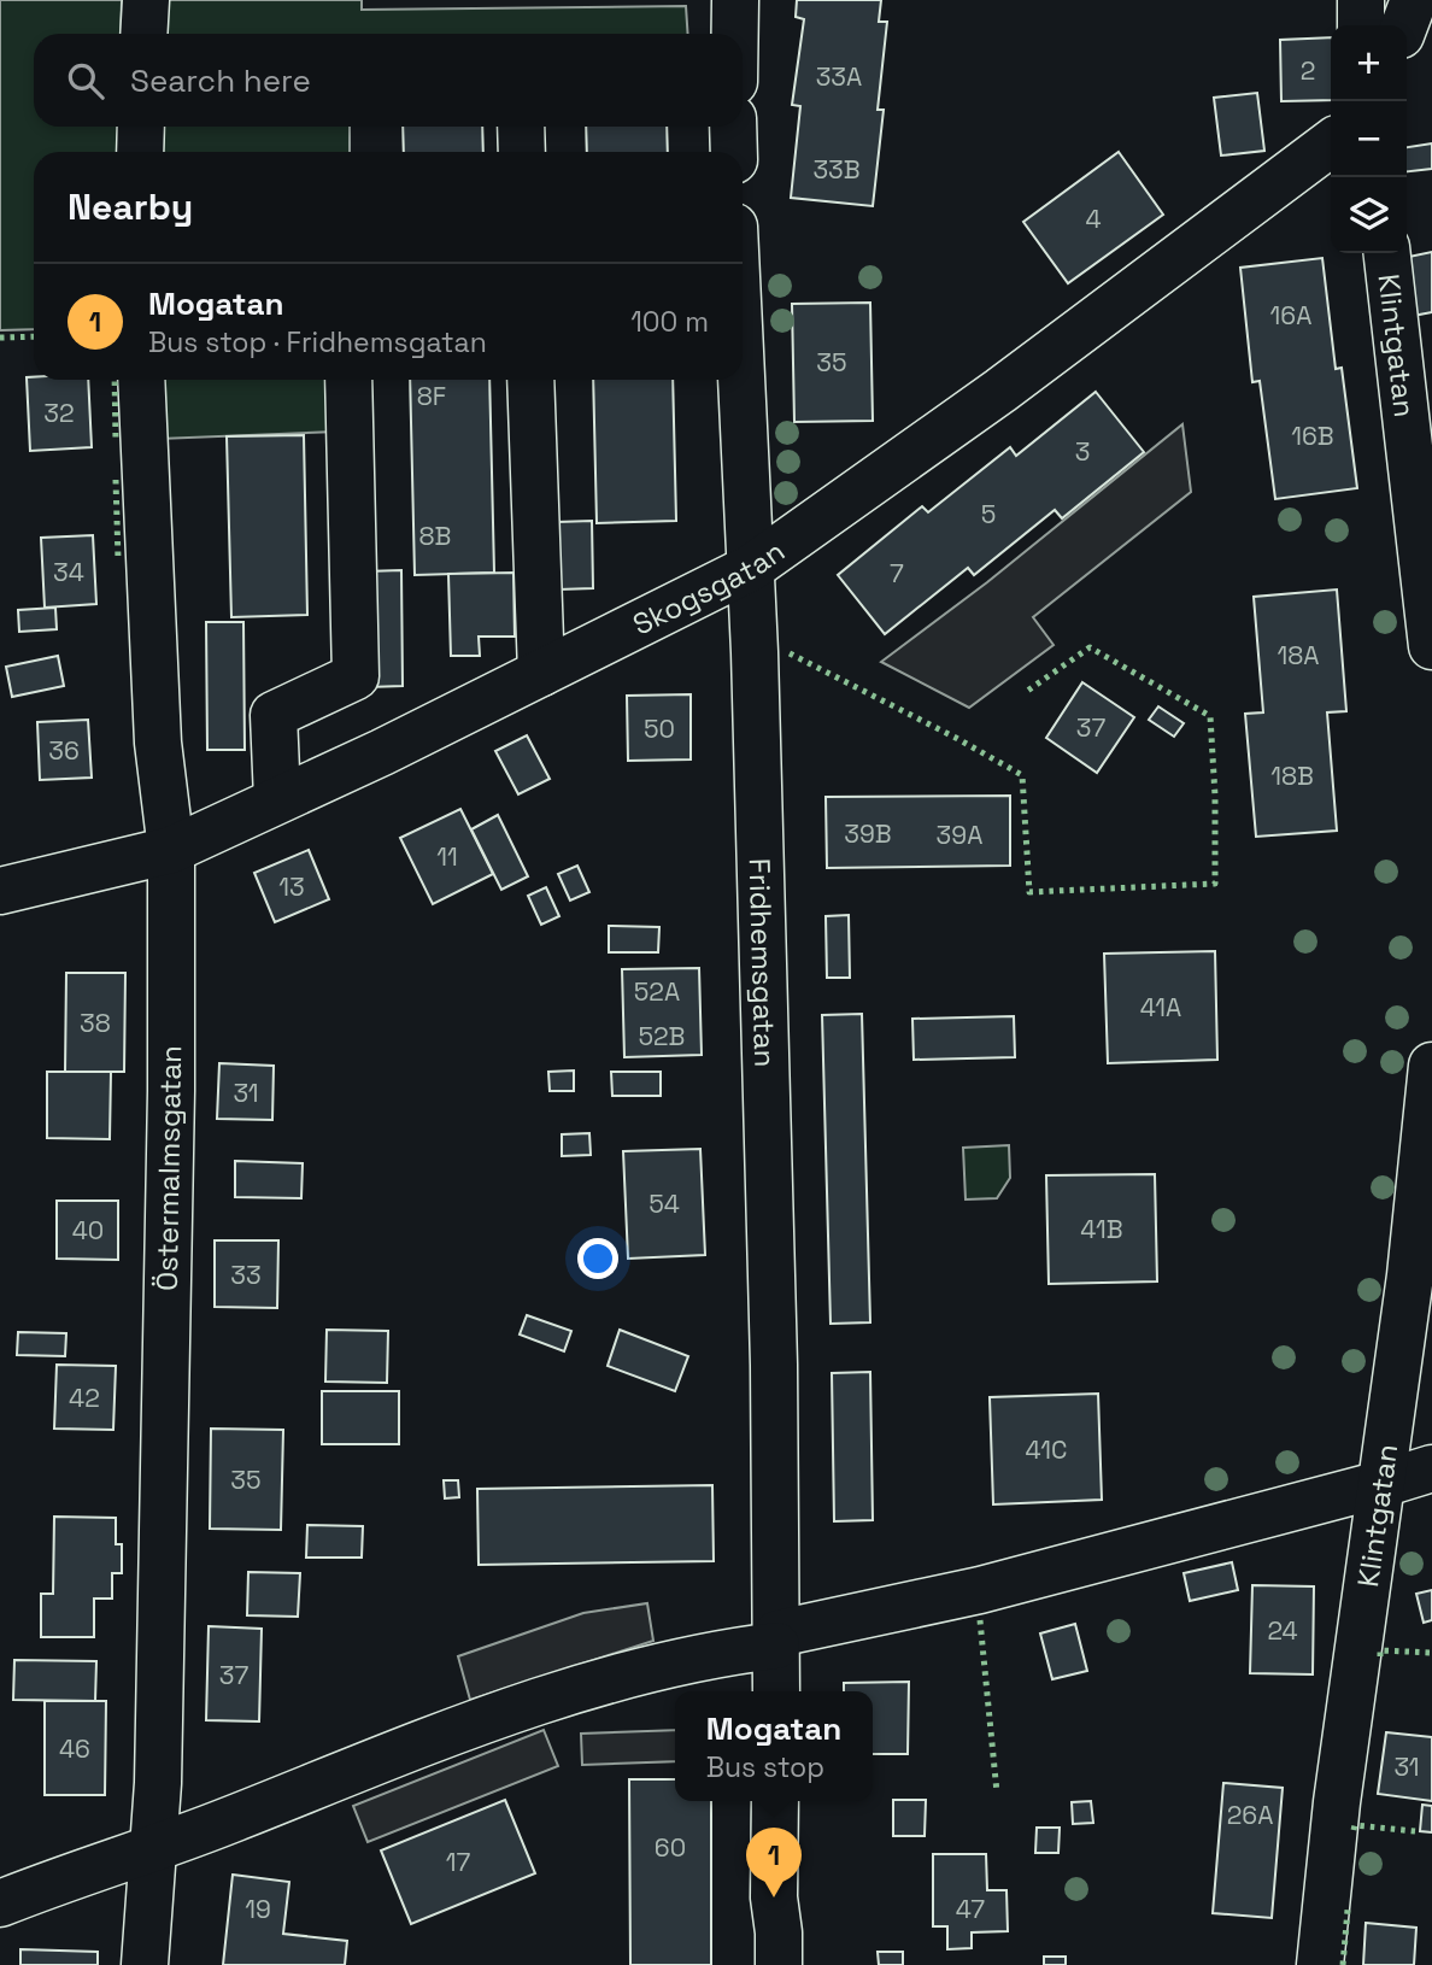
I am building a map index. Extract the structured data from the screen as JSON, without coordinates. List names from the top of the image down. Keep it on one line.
{"streets":{"street":["Klintgatan","Skogsgatan","Fridhemsgatan","Östermalmsgatan"]},"crossings":[["Skogsgatan","Fridhemsgatan"],["Skogsgatan","Östermalmsgatan"]],"house_numbers":["2","33A","33B","4","16A","35","8F","32","16B","3","5","8B","34","7","18A","37","50","36","18B","39B","39A","11","13","52A","41A","38","52B","31","54","41B","40","33","42","41C","35","24","37","46","31","26A","60","17","19","47"],"page":{"map_buttons":["+","−"],"search":"Search here","heading":"Nearby","list":[{"mark":"1","name":"Mogatan","note":"Bus stop · Fridhemsgatan","value":"100 m"}],"popup":["Mogatan","Bus stop"],"pins":"1"}}
